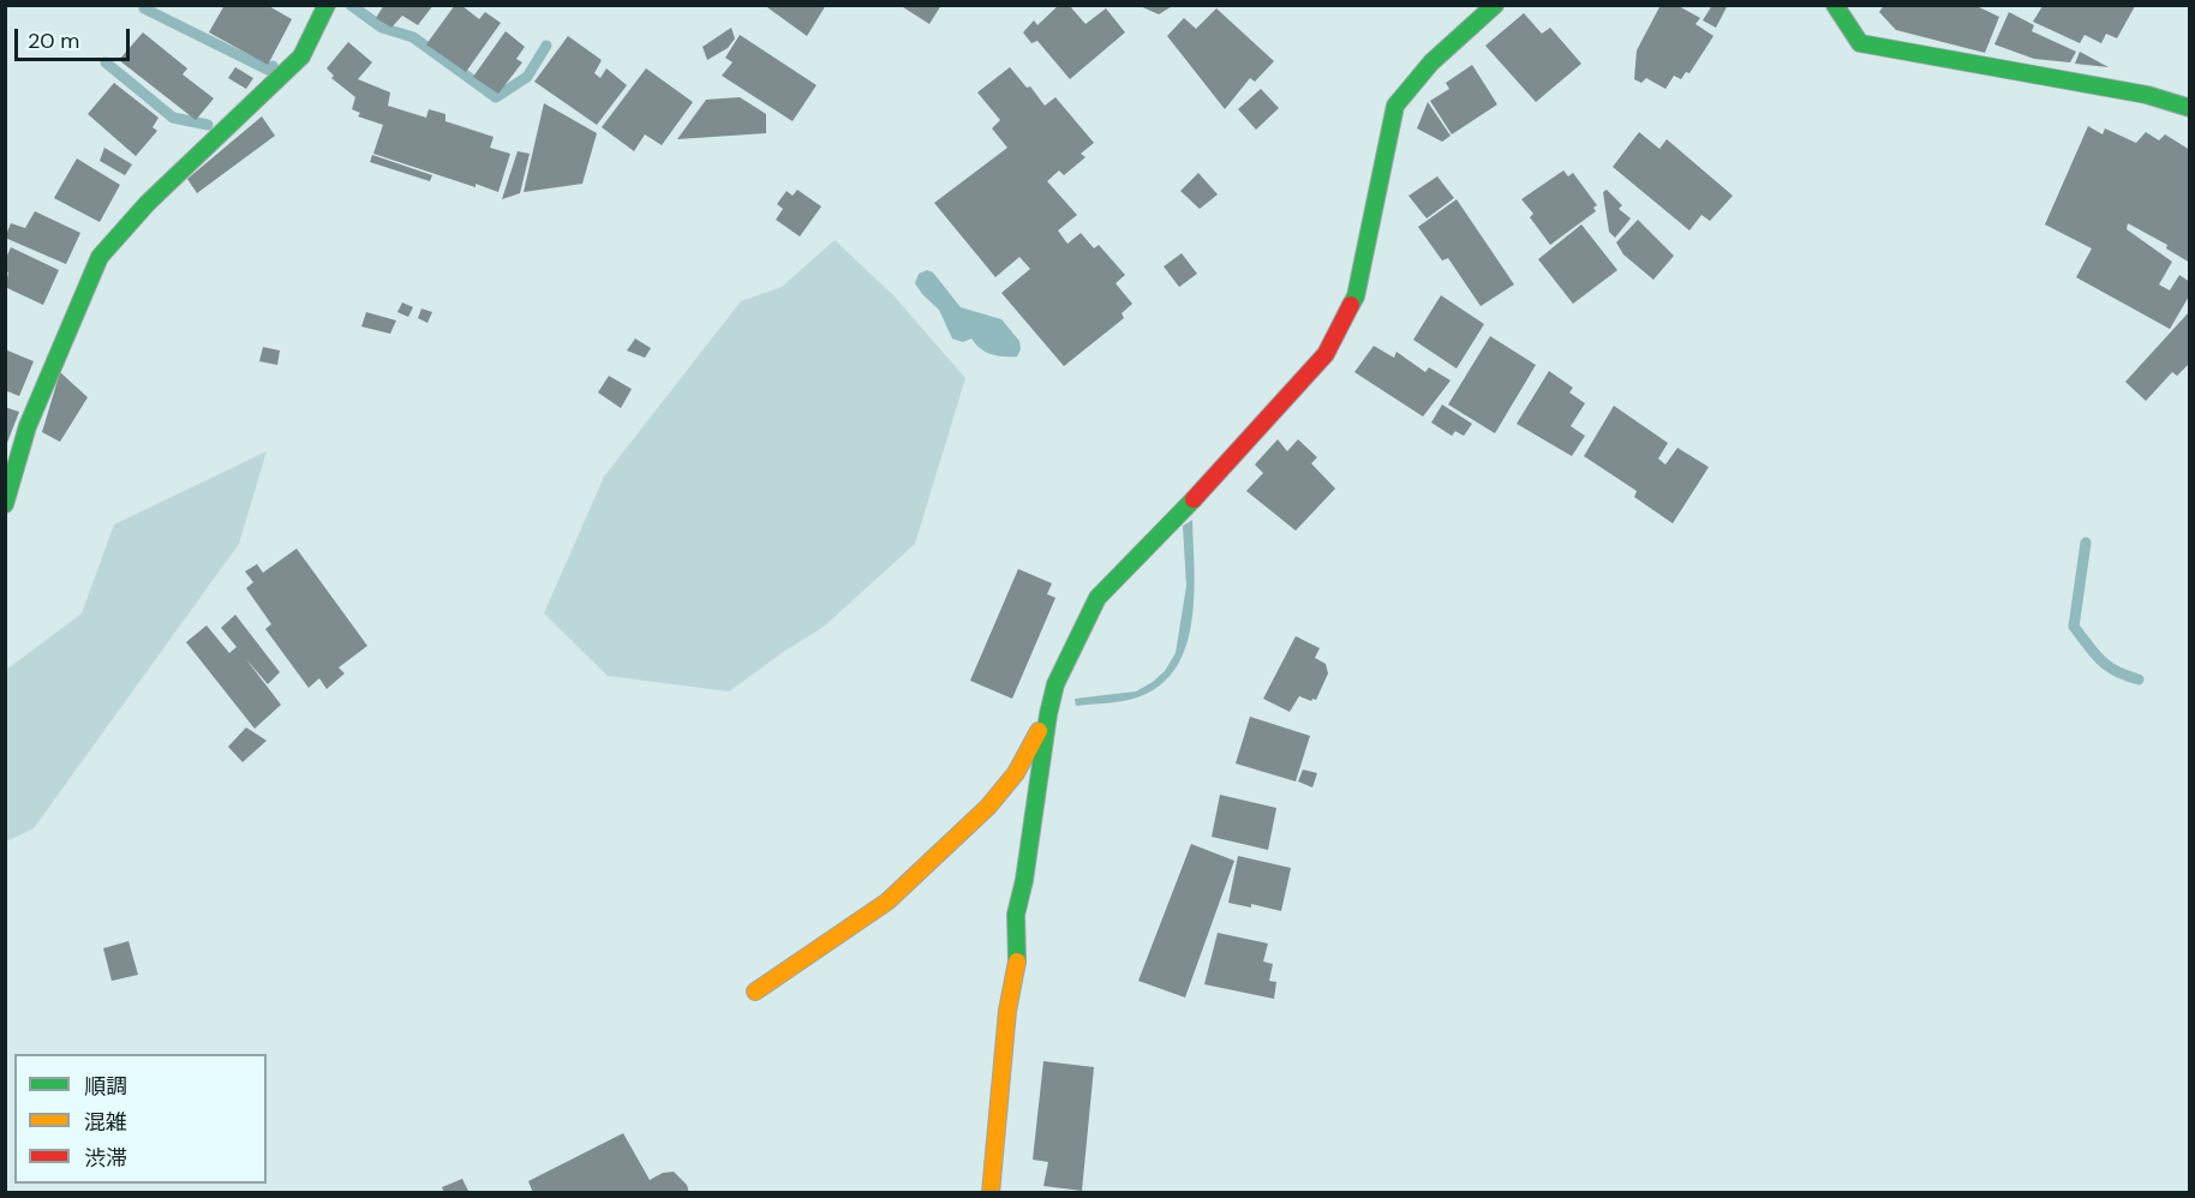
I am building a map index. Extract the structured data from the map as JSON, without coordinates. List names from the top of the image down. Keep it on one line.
{"legend":["順調","混雑","渋滞"],"scale_bar":"20 m"}
